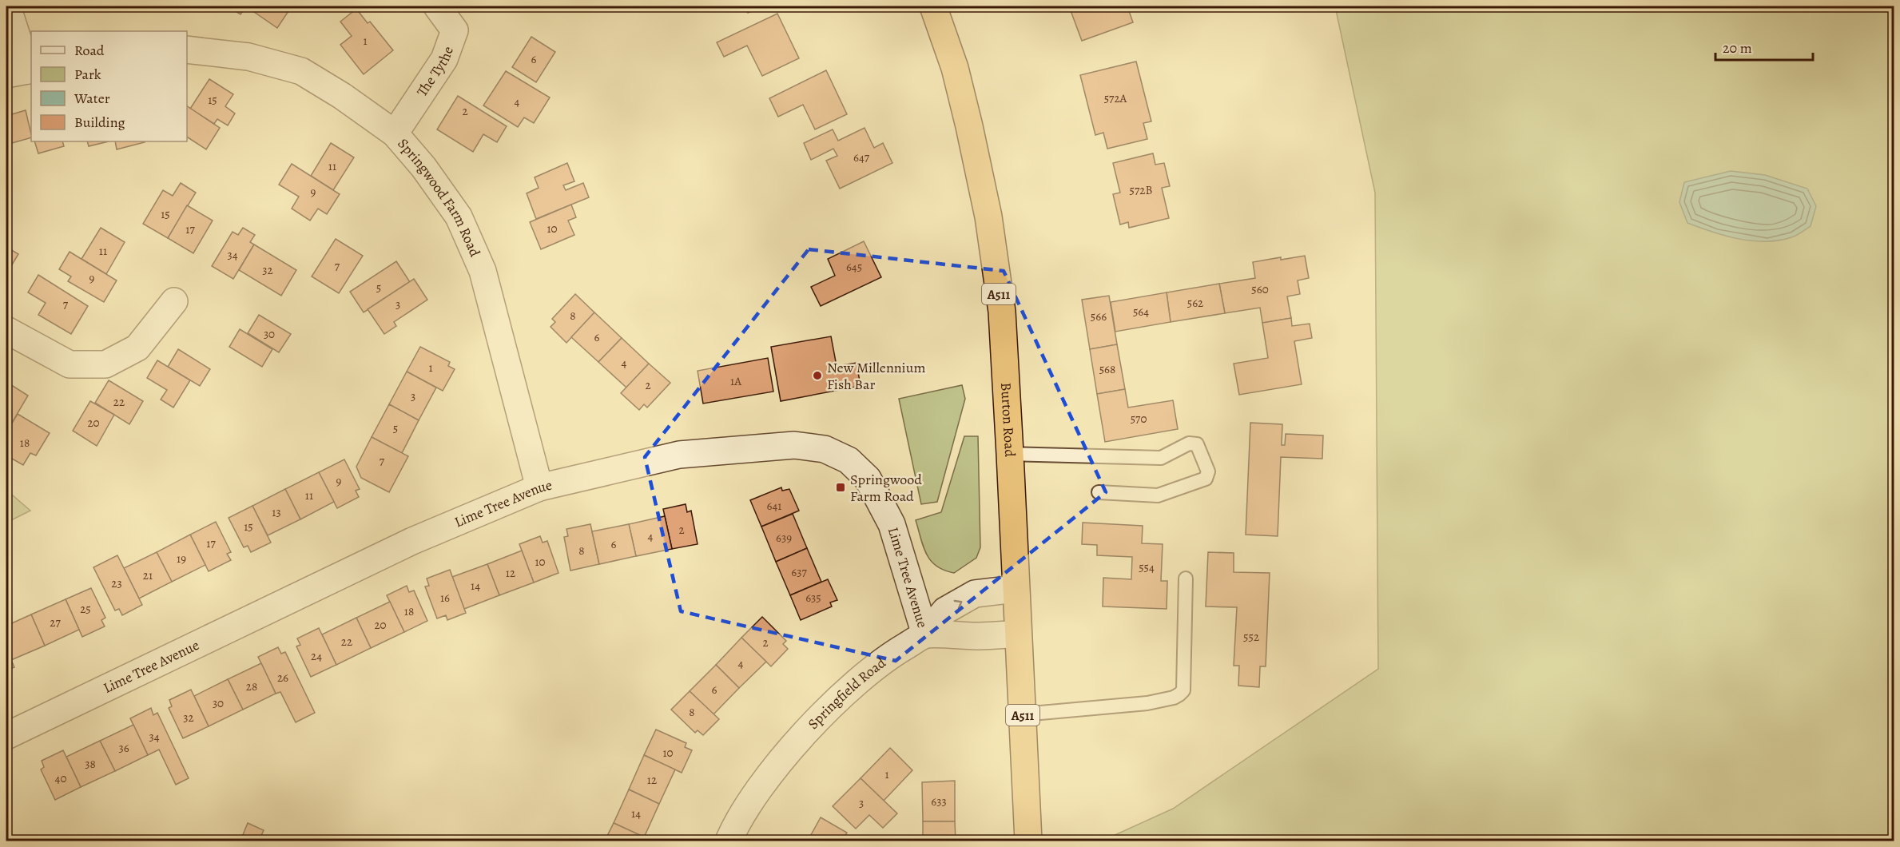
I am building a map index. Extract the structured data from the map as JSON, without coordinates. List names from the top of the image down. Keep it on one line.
{"streets":{"highway":["A511","Burton Road"],"street":["The Tythe","Springwood Farm Road","Lime Tree Avenue","Springfield Road"]},"crossings":[["The Tythe","Springwood Farm Road"],["Springwood Farm Road","Lime Tree Avenue"],["Lime Tree Avenue","Springfield Road"]],"places":{"other":["New Millennium Fish Bar"],"transit":["Springwood Farm Road"]},"house_numbers":["1","6","572A","15","4","2","647","11","572B","9","15","10","17","11","34","7","645","32","9","5","560","562","7","3","564","8","566","30","6","4","1","568","1A","2","3","22","570","20","5","18","7","9","11","641","13","15","2","4","639","17","6","8","19","10","554","637","12","21","23","14","16","635","25","18","27","20","552","22","2","24","4","26","28","6","30","8","32","34","36","10","38","1","40","12","633","3","14"],"legend":["Road","Park","Water","Building"],"scale_bar":"20 m"}
